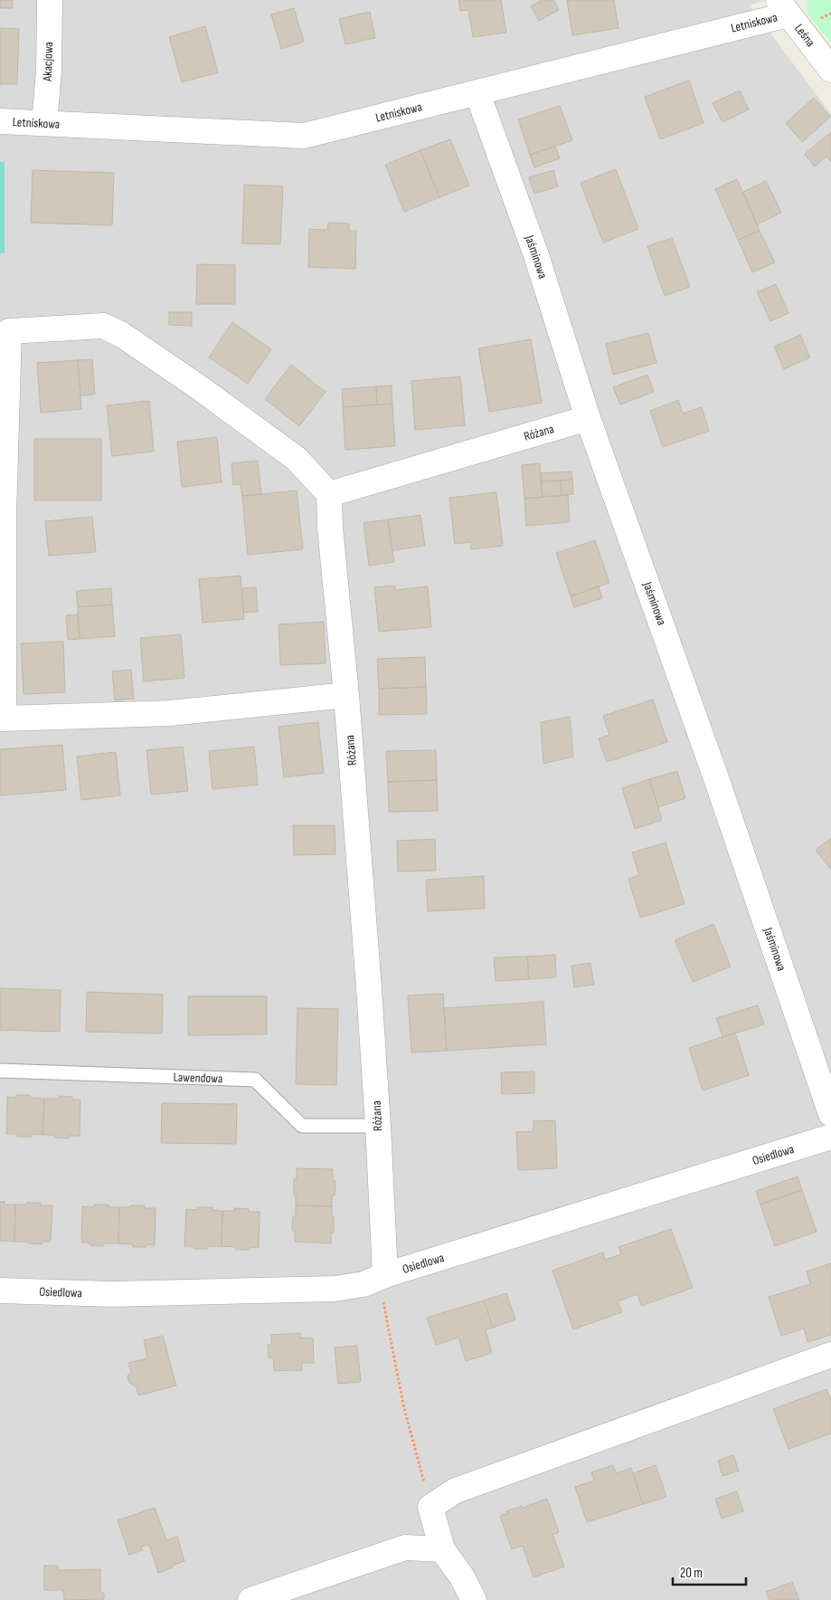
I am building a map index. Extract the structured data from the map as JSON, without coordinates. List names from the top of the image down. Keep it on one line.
{"streets":{"street":["Letniskowa","Leśna","Akacjowa","Jaśminowa","Różana","Osiedlowa"],"lane":["Lawendowa"]},"crossings":[["Letniskowa","Leśna"],["Letniskowa","Akacjowa"],["Letniskowa","Jaśminowa"],["Jaśminowa","Różana"],["Różana","Lawendowa"],["Różana","Osiedlowa"]],"scale_bar":"20 m"}
